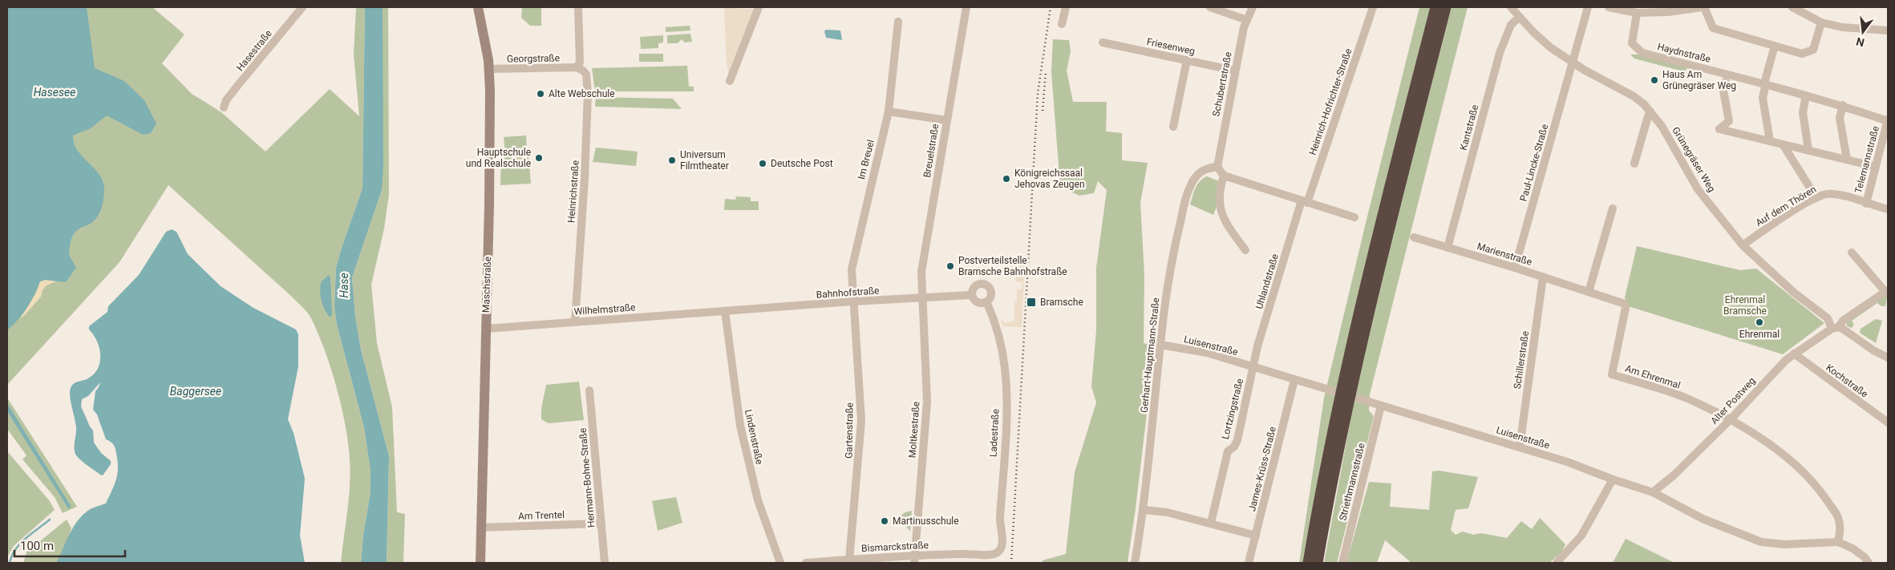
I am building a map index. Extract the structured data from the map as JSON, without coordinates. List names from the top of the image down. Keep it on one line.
{"streets":{"main road":["Maschstraße"],"street":["Friesenweg","Hasestraße","Haydnstraße","Georgstraße","Schubertstraße","Heinrich-Hofrichter-Straße","Kantstraße","Breuelstraße","Im Breuel","Grünegräser Weg","Telemannstraße","Paul-Lincke-Straße","Heinrichstraße","Auf dem Thören","Marienstraße","Uhlandstraße","Bahnhofstraße","Wilhelmstraße","Luisenstraße","Gerhart-Hauptmann-Straße","Schillerstraße","Am Ehrenmal","Kochstraße","Alter Postweg","Lortzingstraße","Moltkestraße","Gartenstraße","Ladestraße","Lindenstraße","James-Krüss-Straße","Hermann-Bohne-Straße","Striethmannstraße","Am Trentel","Bismarckstraße"]},"crossings":[["Friesenweg","Schubertstraße"],["Haydnstraße","Telemannstraße"],["Georgstraße","Heinrichstraße"],["Georgstraße","Maschstraße"],["Schubertstraße","Gerhart-Hauptmann-Straße"],["Heinrich-Hofrichter-Straße","Uhlandstraße"],["Kantstraße","Grünegräser Weg"],["Kantstraße","Marienstraße"],["Breuelstraße","Bahnhofstraße"],["Breuelstraße","Moltkestraße"],["Im Breuel","Bahnhofstraße"],["Im Breuel","Gartenstraße"],["Grünegräser Weg","Paul-Lincke-Straße"],["Grünegräser Weg","Auf dem Thören"],["Grünegräser Weg","Alter Postweg"],["Telemannstraße","Auf dem Thören"],["Paul-Lincke-Straße","Marienstraße"],["Heinrichstraße","Wilhelmstraße"],["Marienstraße","Schillerstraße"],["Marienstraße","Am Ehrenmal"],["Uhlandstraße","Luisenstraße"],["Uhlandstraße","Lortzingstraße"],["Maschstraße","Wilhelmstraße"],["Maschstraße","Am Trentel"],["Bahnhofstraße","Wilhelmstraße"],["Bahnhofstraße","Moltkestraße"],["Bahnhofstraße","Gartenstraße"],["Bahnhofstraße","Ladestraße"],["Bahnhofstraße","Lindenstraße"],["Wilhelmstraße","Lindenstraße"],["Luisenstraße","Gerhart-Hauptmann-Straße"],["Luisenstraße","Schillerstraße"],["Luisenstraße","Alter Postweg"],["Luisenstraße","Lortzingstraße"],["Luisenstraße","James-Krüss-Straße"],["Luisenstraße","Striethmannstraße"],["Am Ehrenmal","Alter Postweg"],["Kochstraße","Alter Postweg"],["Moltkestraße","Bismarckstraße"],["Gartenstraße","Bismarckstraße"],["Ladestraße","Bismarckstraße"],["Hermann-Bohne-Straße","Am Trentel"]],"water":["Hasesee","Hase","Baggersee"],"parks":["Ehrenmal Bramsche"],"places":{"other":["Haus Am Grünegräser Weg","Alte Webschule","Hauptschule und Realschule","Universum Filmtheater","Deutsche Post","Königreichssaal Jehovas Zeugen","Postverteilstelle Bramsche Bahnhofstraße","Ehrenmal","Martinusschule"],"transit":["Bramsche"]},"scale_bar":"100 m","north":"bottom"}
